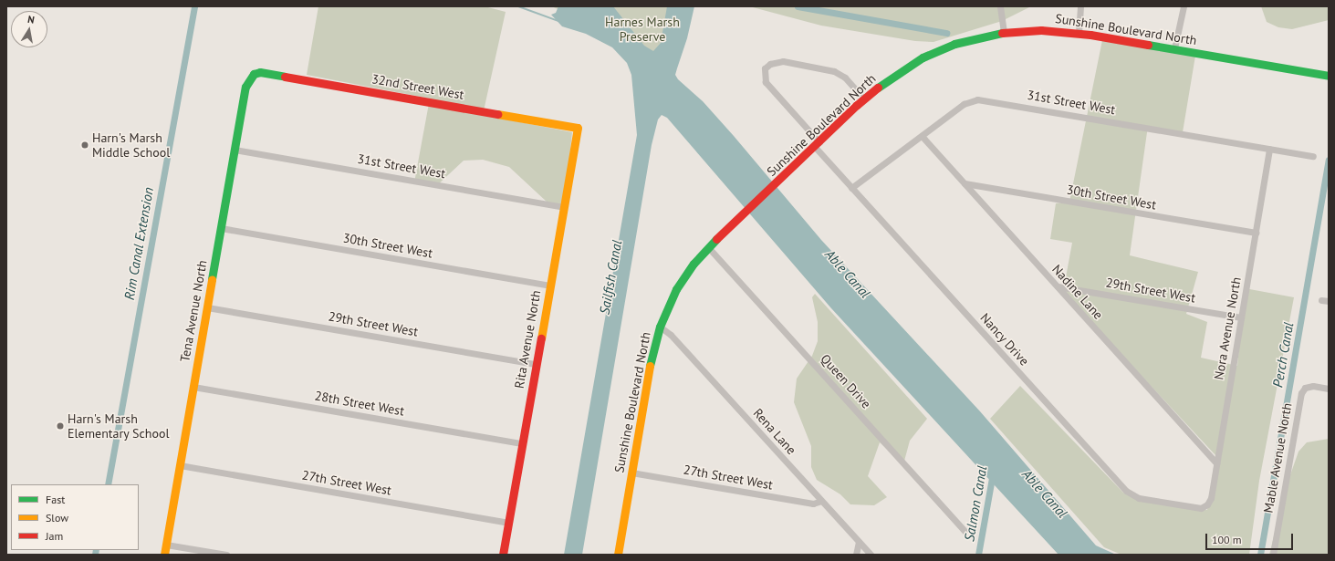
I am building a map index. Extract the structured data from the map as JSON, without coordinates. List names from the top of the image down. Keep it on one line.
{"streets":{"street":["Sunshine Boulevard North","32nd Street West","31st Street West","30th Street West","29th Street West","Nadine Lane","Tena Avenue North","Nora Avenue North","Rita Avenue North","Nancy Drive","Queen Drive","28th Street West","Rena Lane","Mable Avenue North","27th Street West"]},"crossings":[["Sunshine Boulevard North","Nancy Drive"],["Sunshine Boulevard North","Queen Drive"],["Sunshine Boulevard North","Rena Lane"],["Sunshine Boulevard North","27th Street West"],["32nd Street West","Tena Avenue North"],["32nd Street West","Rita Avenue North"],["31st Street West","Nadine Lane"],["31st Street West","Tena Avenue North"],["31st Street West","Nora Avenue North"],["31st Street West","Rita Avenue North"],["31st Street West","Nancy Drive"],["30th Street West","Nadine Lane"],["30th Street West","Tena Avenue North"],["30th Street West","Nora Avenue North"],["30th Street West","Rita Avenue North"],["29th Street West","Nadine Lane"],["29th Street West","Tena Avenue North"],["29th Street West","Nora Avenue North"],["29th Street West","Rita Avenue North"],["Nadine Lane","Nora Avenue North"],["Tena Avenue North","28th Street West"],["Tena Avenue North","27th Street West"],["Nora Avenue North","Nancy Drive"],["Rita Avenue North","28th Street West"],["Rita Avenue North","27th Street West"],["Rena Lane","27th Street West"]],"water":["Rim Canal Extension","Able Canal","Sailfish Canal","Perch Canal","Salmon Canal"],"parks":["Harnes Marsh Preserve"],"places":["Harn's Marsh Middle School","Harn's Marsh Elementary School"],"legend":["Fast","Slow","Jam"],"scale_bar":"100 m","north":"top"}
